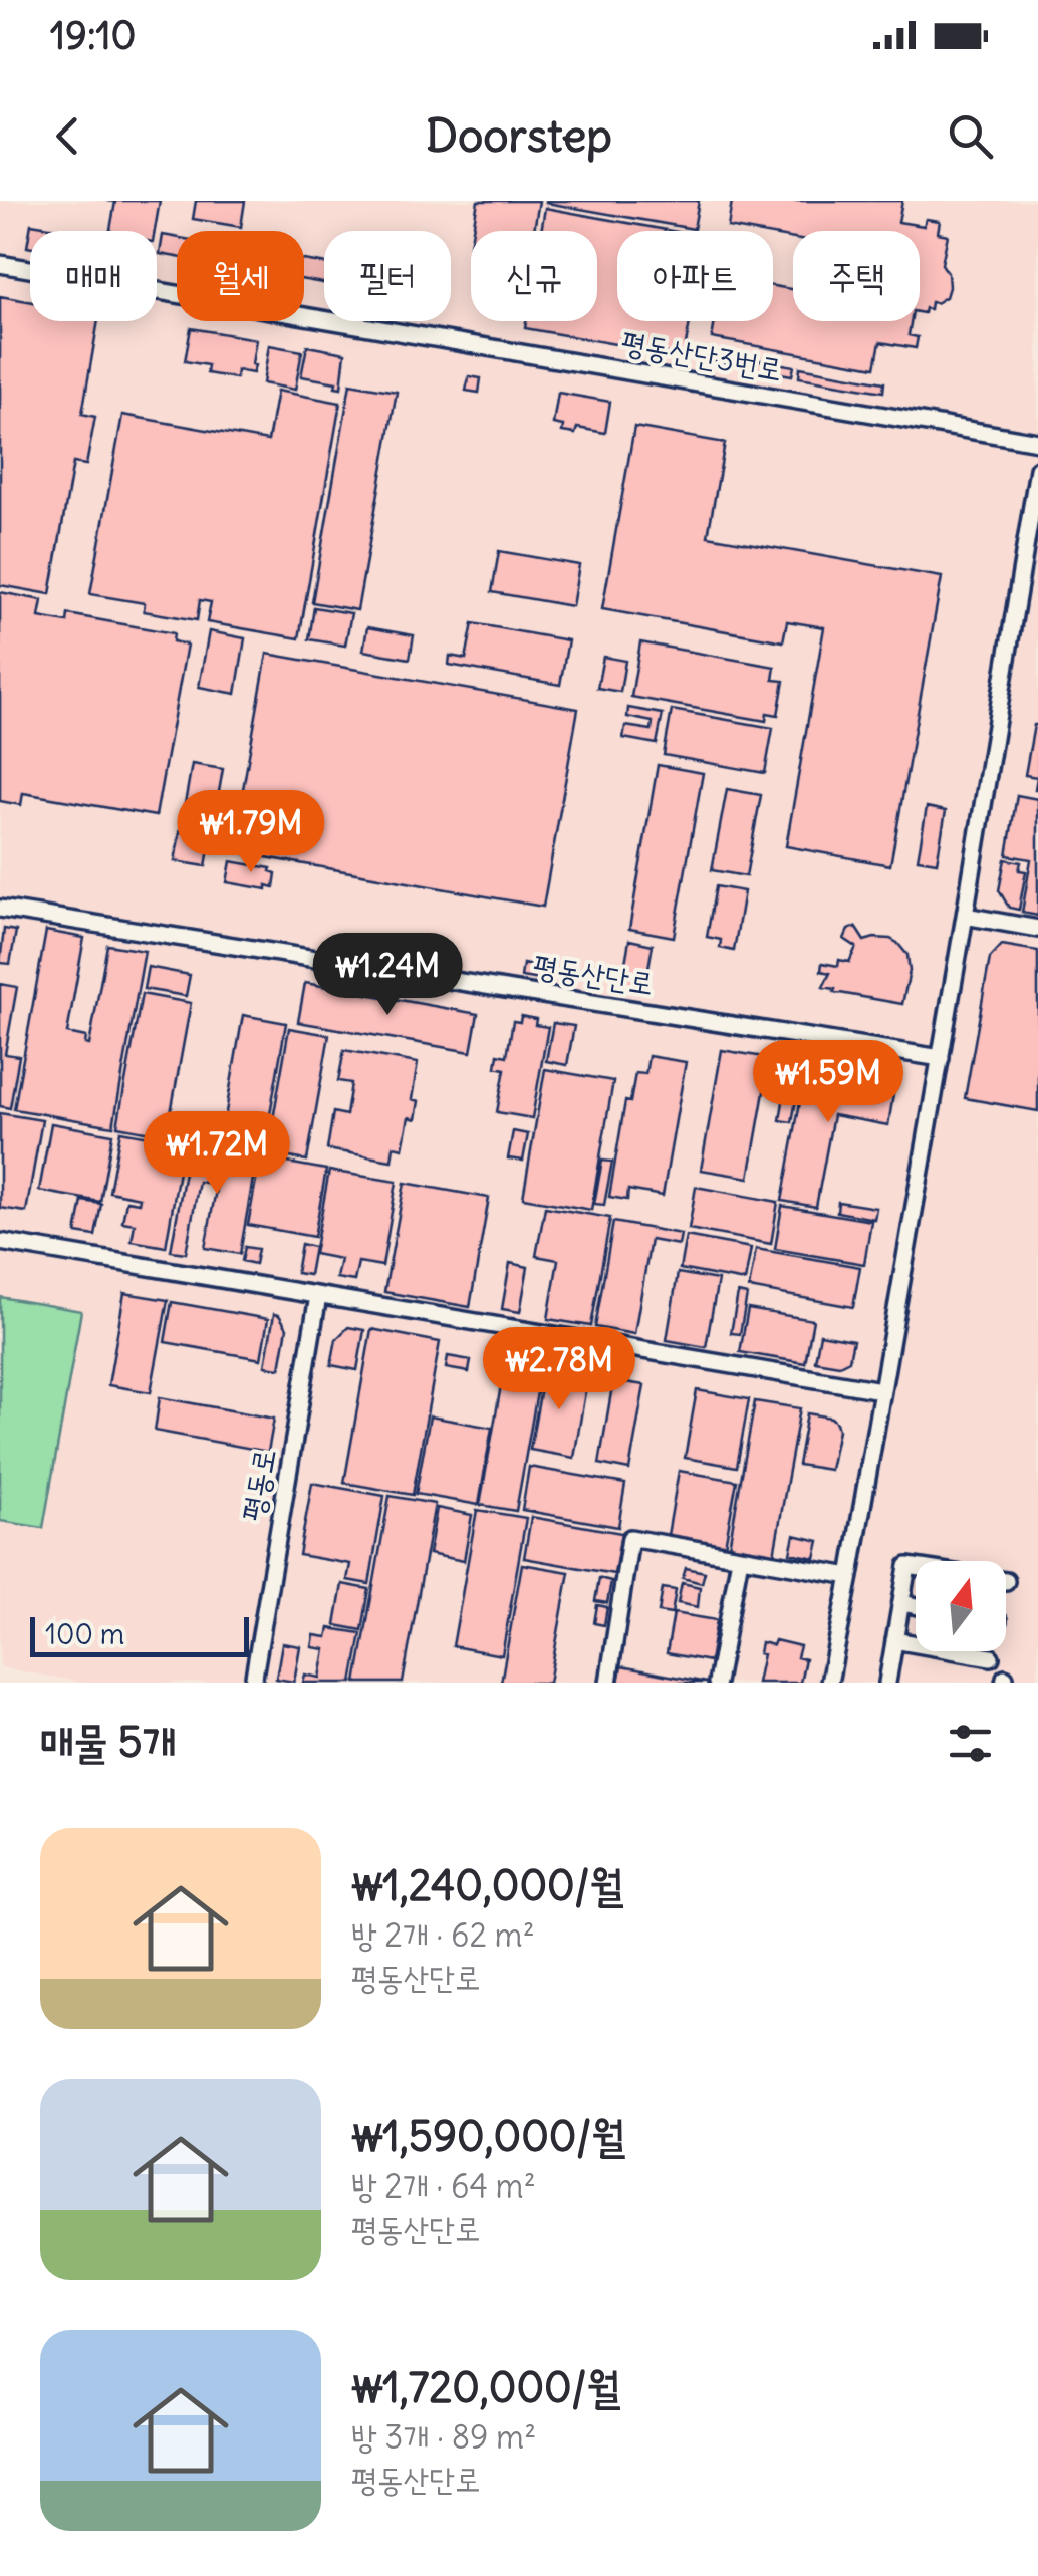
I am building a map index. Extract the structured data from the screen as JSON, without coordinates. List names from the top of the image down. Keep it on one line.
{"streets":{"street":["평동산단3번로","평동산단로","평동로"]},"scale_bar":"100 m","north":"top","page":{"status":"19:10","header":"Doorstep","chip":["매매","월세","필터","신규","아파트","주택"],"price":["₩1.79M","₩1.24M","₩1.59M","₩1.72M","₩2.78M"],"scale":"100 m","heading":"매물 5개","list":[{"name":"₩1,240,000/월","note":"방 2개 · 62 m² · 평동산단로"},{"name":"₩1,590,000/월","note":"방 2개 · 64 m² · 평동산단로"},{"name":"₩1,720,000/월","note":"방 3개 · 89 m² · 평동산단로"}]}}
